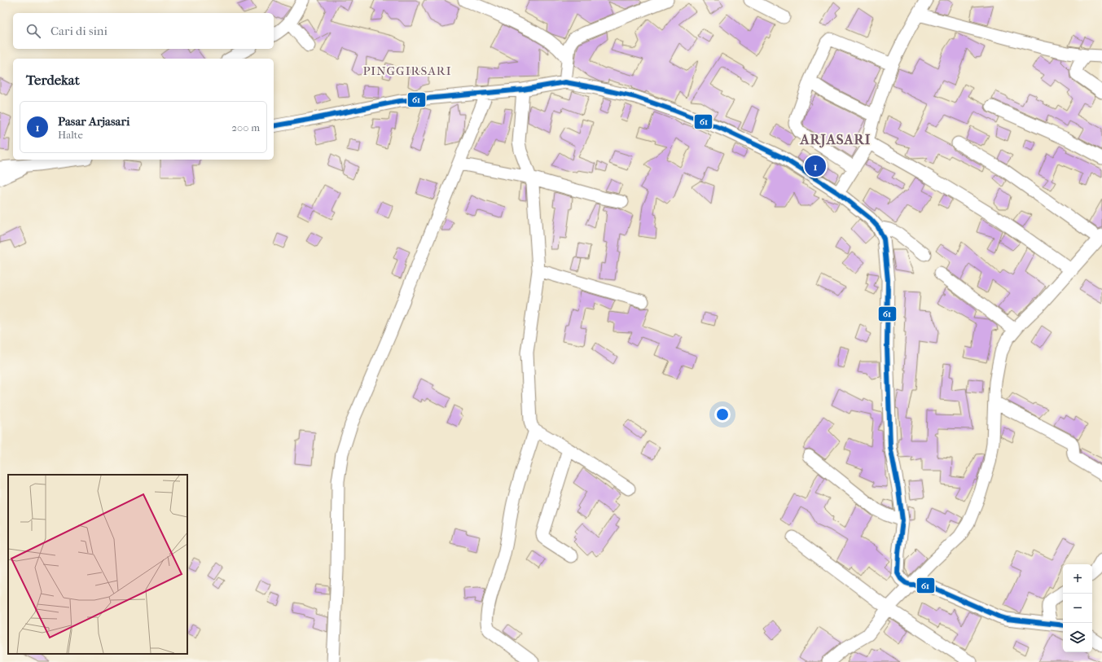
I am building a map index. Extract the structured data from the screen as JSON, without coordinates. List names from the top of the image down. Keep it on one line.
{"districts":["PINGGIRSARI","ARJASARI"],"lines":["transit line 61"],"page":{"search":"Cari di sini","heading":"Terdekat","list":[{"mark":"1","name":"Pasar Arjasari","note":"Halte","value":"200 m"}],"pins":"1","map_buttons":["+","−"]}}
